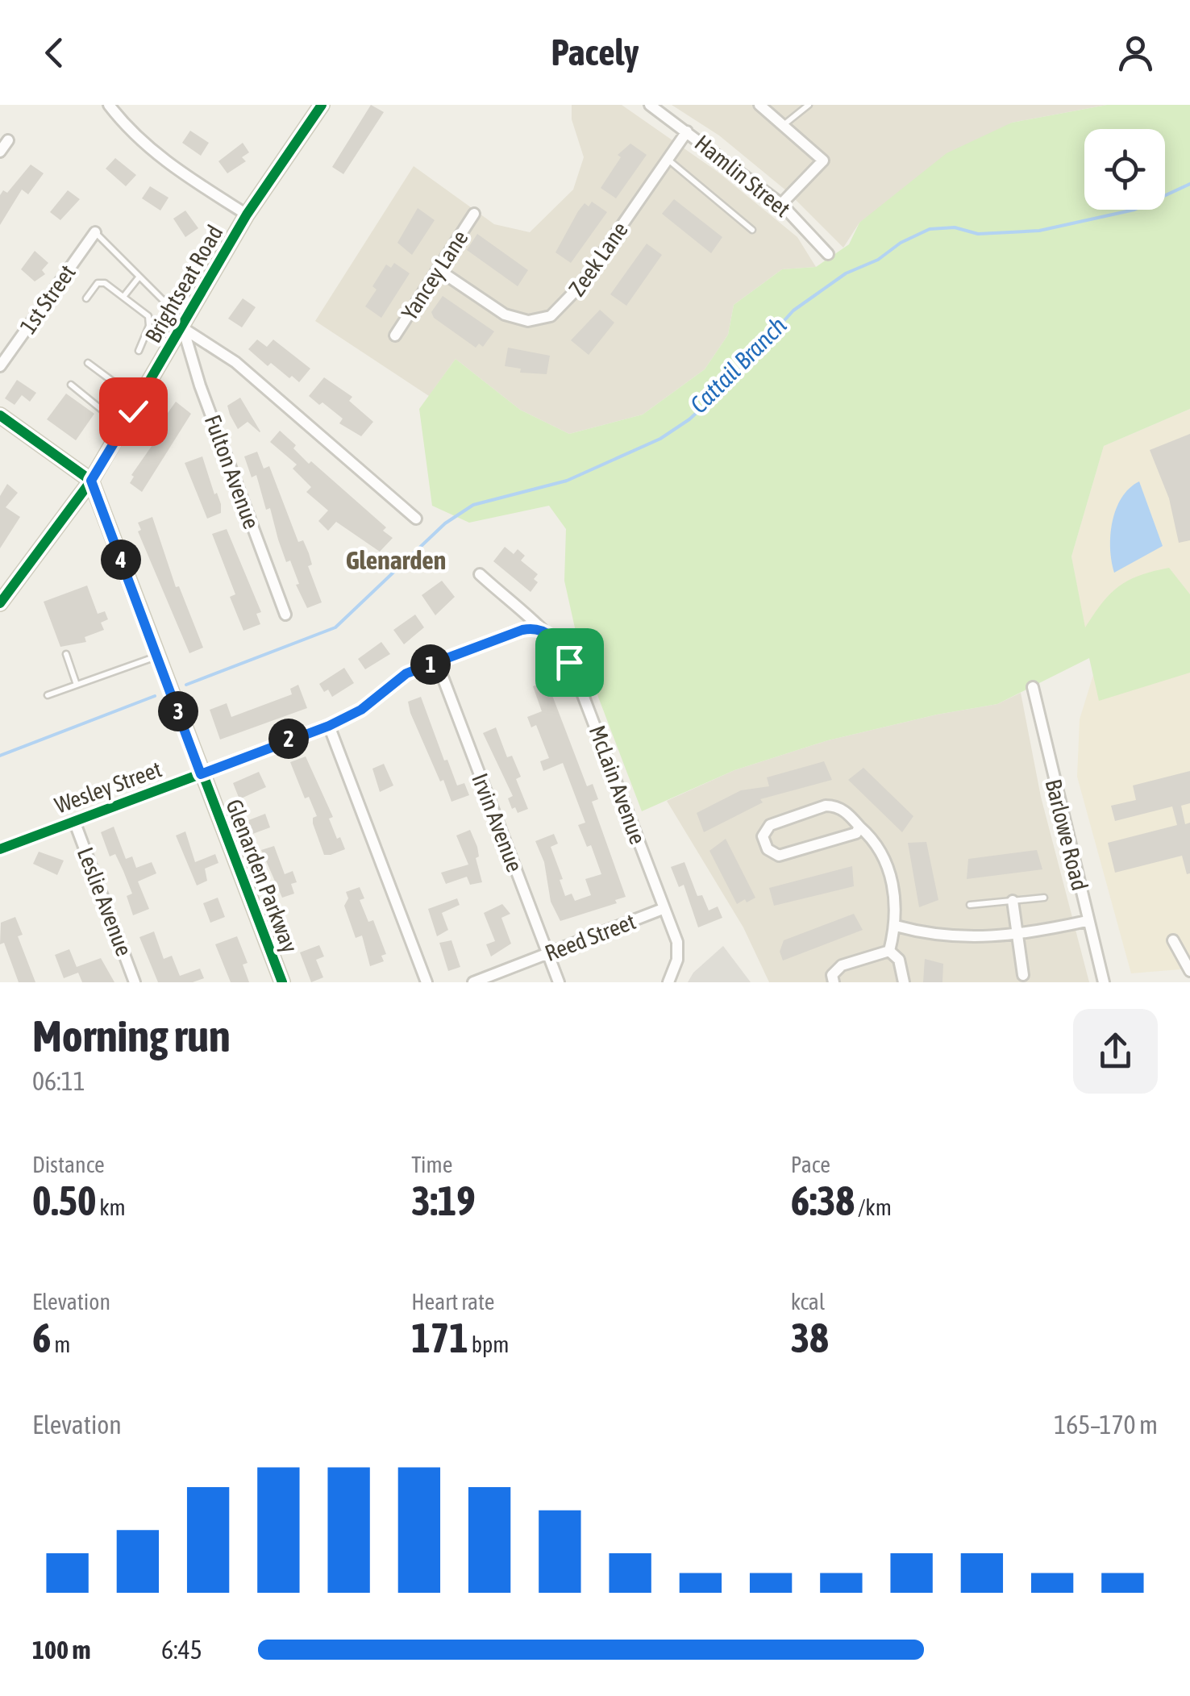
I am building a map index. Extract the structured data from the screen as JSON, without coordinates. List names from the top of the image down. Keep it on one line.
{"streets":{"street":["Hamlin Street","Zeek Lane","Yancey Lane","Brightseat Road","1st Street","Fulton Avenue","McLain Avenue","Wesley Street","Irvin Avenue","Barlowe Road","Glenarden Parkway","Leslie Avenue","Reed Street"]},"crossings":[["Hamlin Street","Zeek Lane"],["Zeek Lane","Yancey Lane"],["Brightseat Road","Fulton Avenue"],["Brightseat Road","Glenarden Parkway"],["McLain Avenue","Wesley Street"],["McLain Avenue","Reed Street"],["Wesley Street","Irvin Avenue"],["Wesley Street","Glenarden Parkway"],["Wesley Street","Leslie Avenue"],["Irvin Avenue","Reed Street"]],"districts":["Glenarden"],"water":["Cattail Branch"],"page":{"header":"Pacely","pins":["4","1","3","2"],"heading":["Morning run","06:11"],"stats":[["Distance","0.50 km"],["Time","3:19"],["Pace","6:38 /km"],["Elevation","6 m"],["Heart rate","171 bpm"],["kcal","38"]],"chart":["Elevation","165–170 m"],"list":[{"name":"100 m","note":"6:45"}]}}
